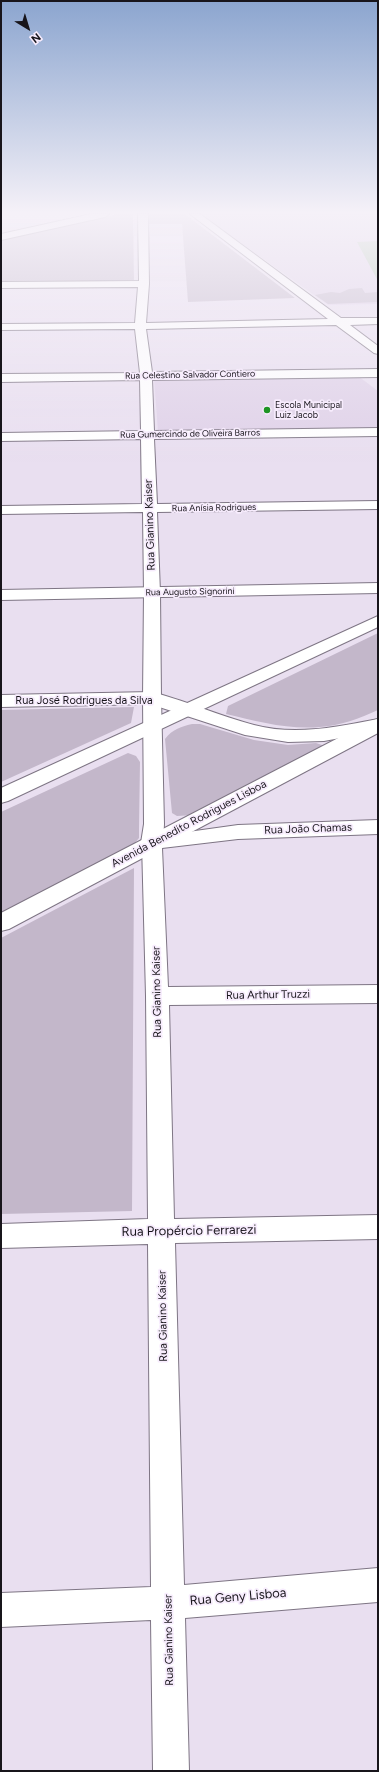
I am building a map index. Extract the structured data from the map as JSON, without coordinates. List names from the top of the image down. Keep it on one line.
{"streets":{"main road":["Rua Gianino Kaiser","Rua Augusto Signorini","Rua José Rodrigues da Silva","Avenida Benedito Rodrigues Lisboa"],"street":["Rua Celestino Salvador Contiero","Rua Gumercindo de Oliveira Barros","Rua Anísia Rodrigues","Rua João Chamas","Rua Arthur Truzzi","Rua Propércio Ferrarezi","Rua Geny Lisboa"]},"crossings":[["Rua Celestino Salvador Contiero","Rua Gianino Kaiser"],["Rua Gumercindo de Oliveira Barros","Rua Gianino Kaiser"],["Rua Anísia Rodrigues","Rua Gianino Kaiser"],["Rua Gianino Kaiser","Rua Augusto Signorini"],["Rua Gianino Kaiser","Rua José Rodrigues da Silva"],["Rua Gianino Kaiser","Avenida Benedito Rodrigues Lisboa"],["Rua Gianino Kaiser","Rua João Chamas"],["Rua Gianino Kaiser","Rua Arthur Truzzi"],["Rua Gianino Kaiser","Rua Propércio Ferrarezi"],["Rua Gianino Kaiser","Rua Geny Lisboa"],["Rua José Rodrigues da Silva","Avenida Benedito Rodrigues Lisboa"],["Avenida Benedito Rodrigues Lisboa","Rua João Chamas"]],"places":["Escola Municipal Luiz Jacob"],"north":"bottom right"}
